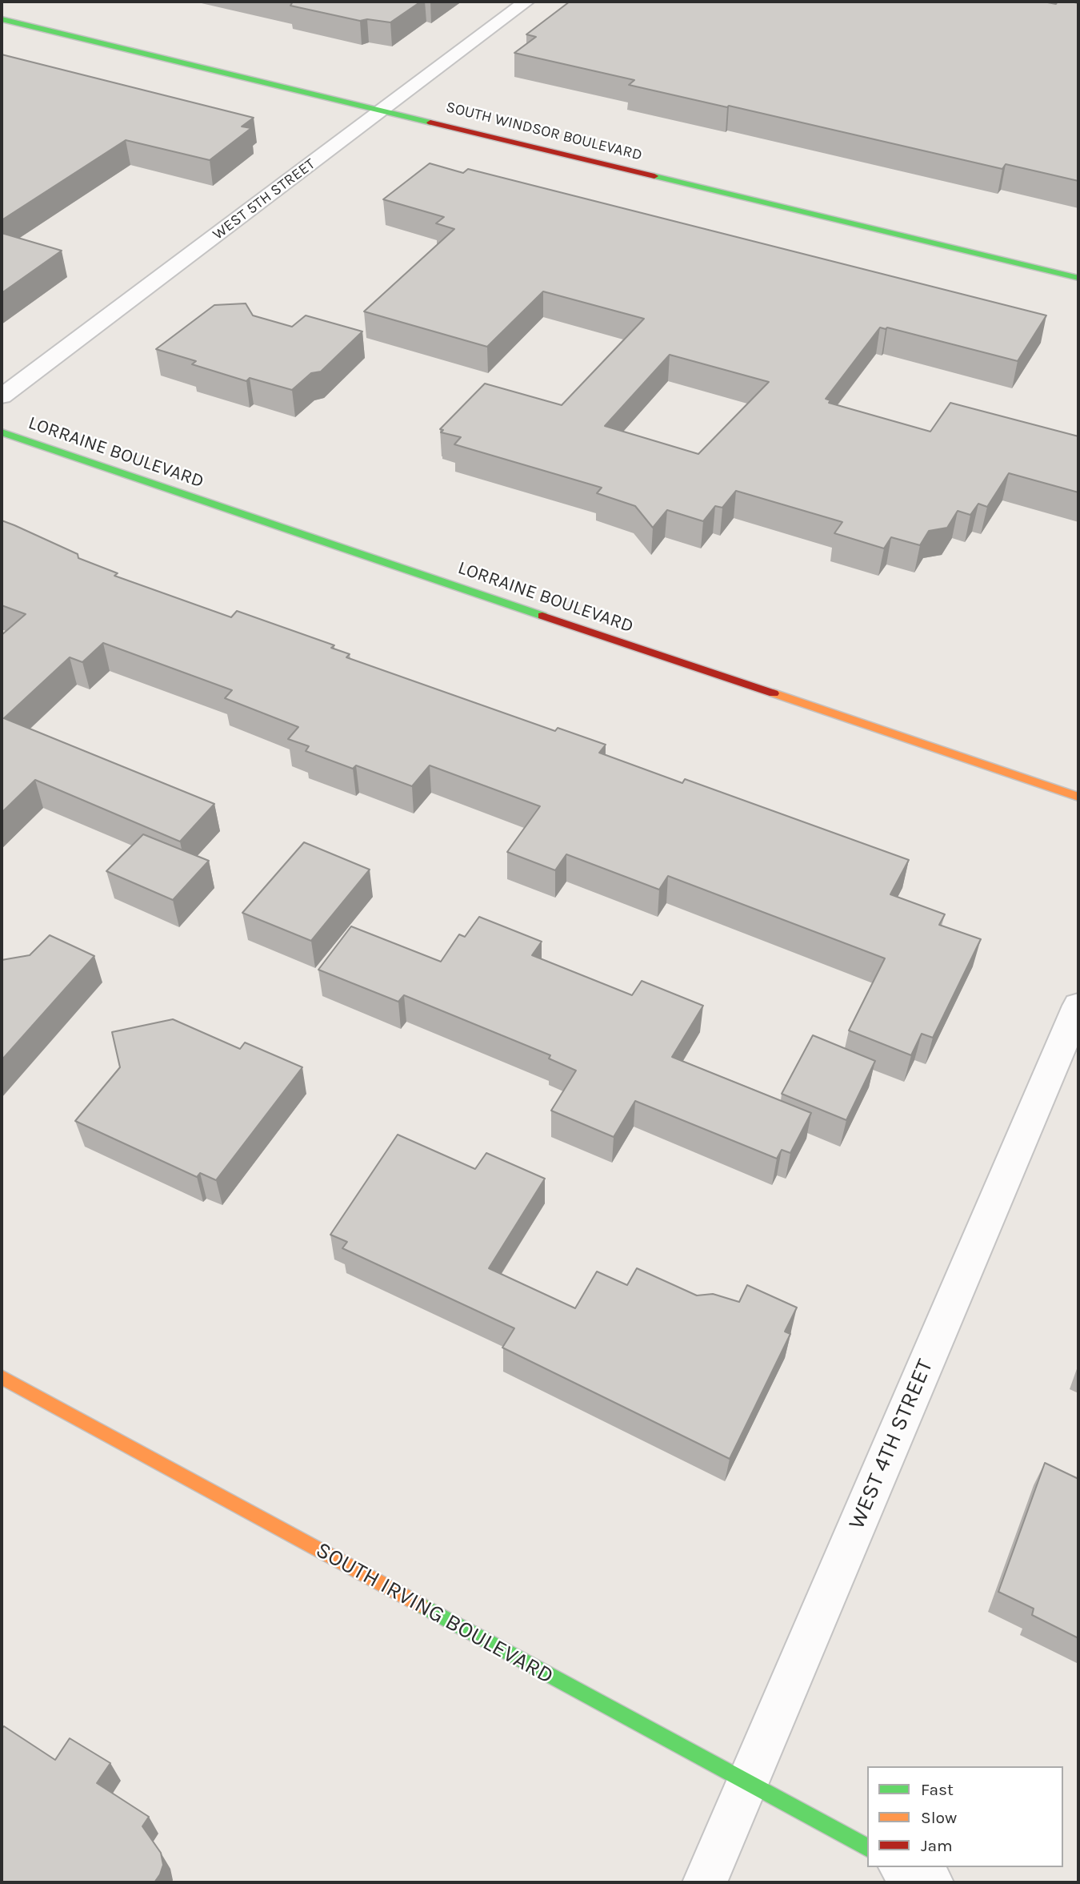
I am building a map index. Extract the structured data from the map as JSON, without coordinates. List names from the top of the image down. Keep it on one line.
{"streets":{"street":["SOUTH WINDSOR BOULEVARD","WEST 5TH STREET","LORRAINE BOULEVARD","WEST 4TH STREET","SOUTH IRVING BOULEVARD"]},"crossings":[["SOUTH WINDSOR BOULEVARD","WEST 5TH STREET"],["WEST 4TH STREET","SOUTH IRVING BOULEVARD"]],"legend":["Fast","Slow","Jam"]}
